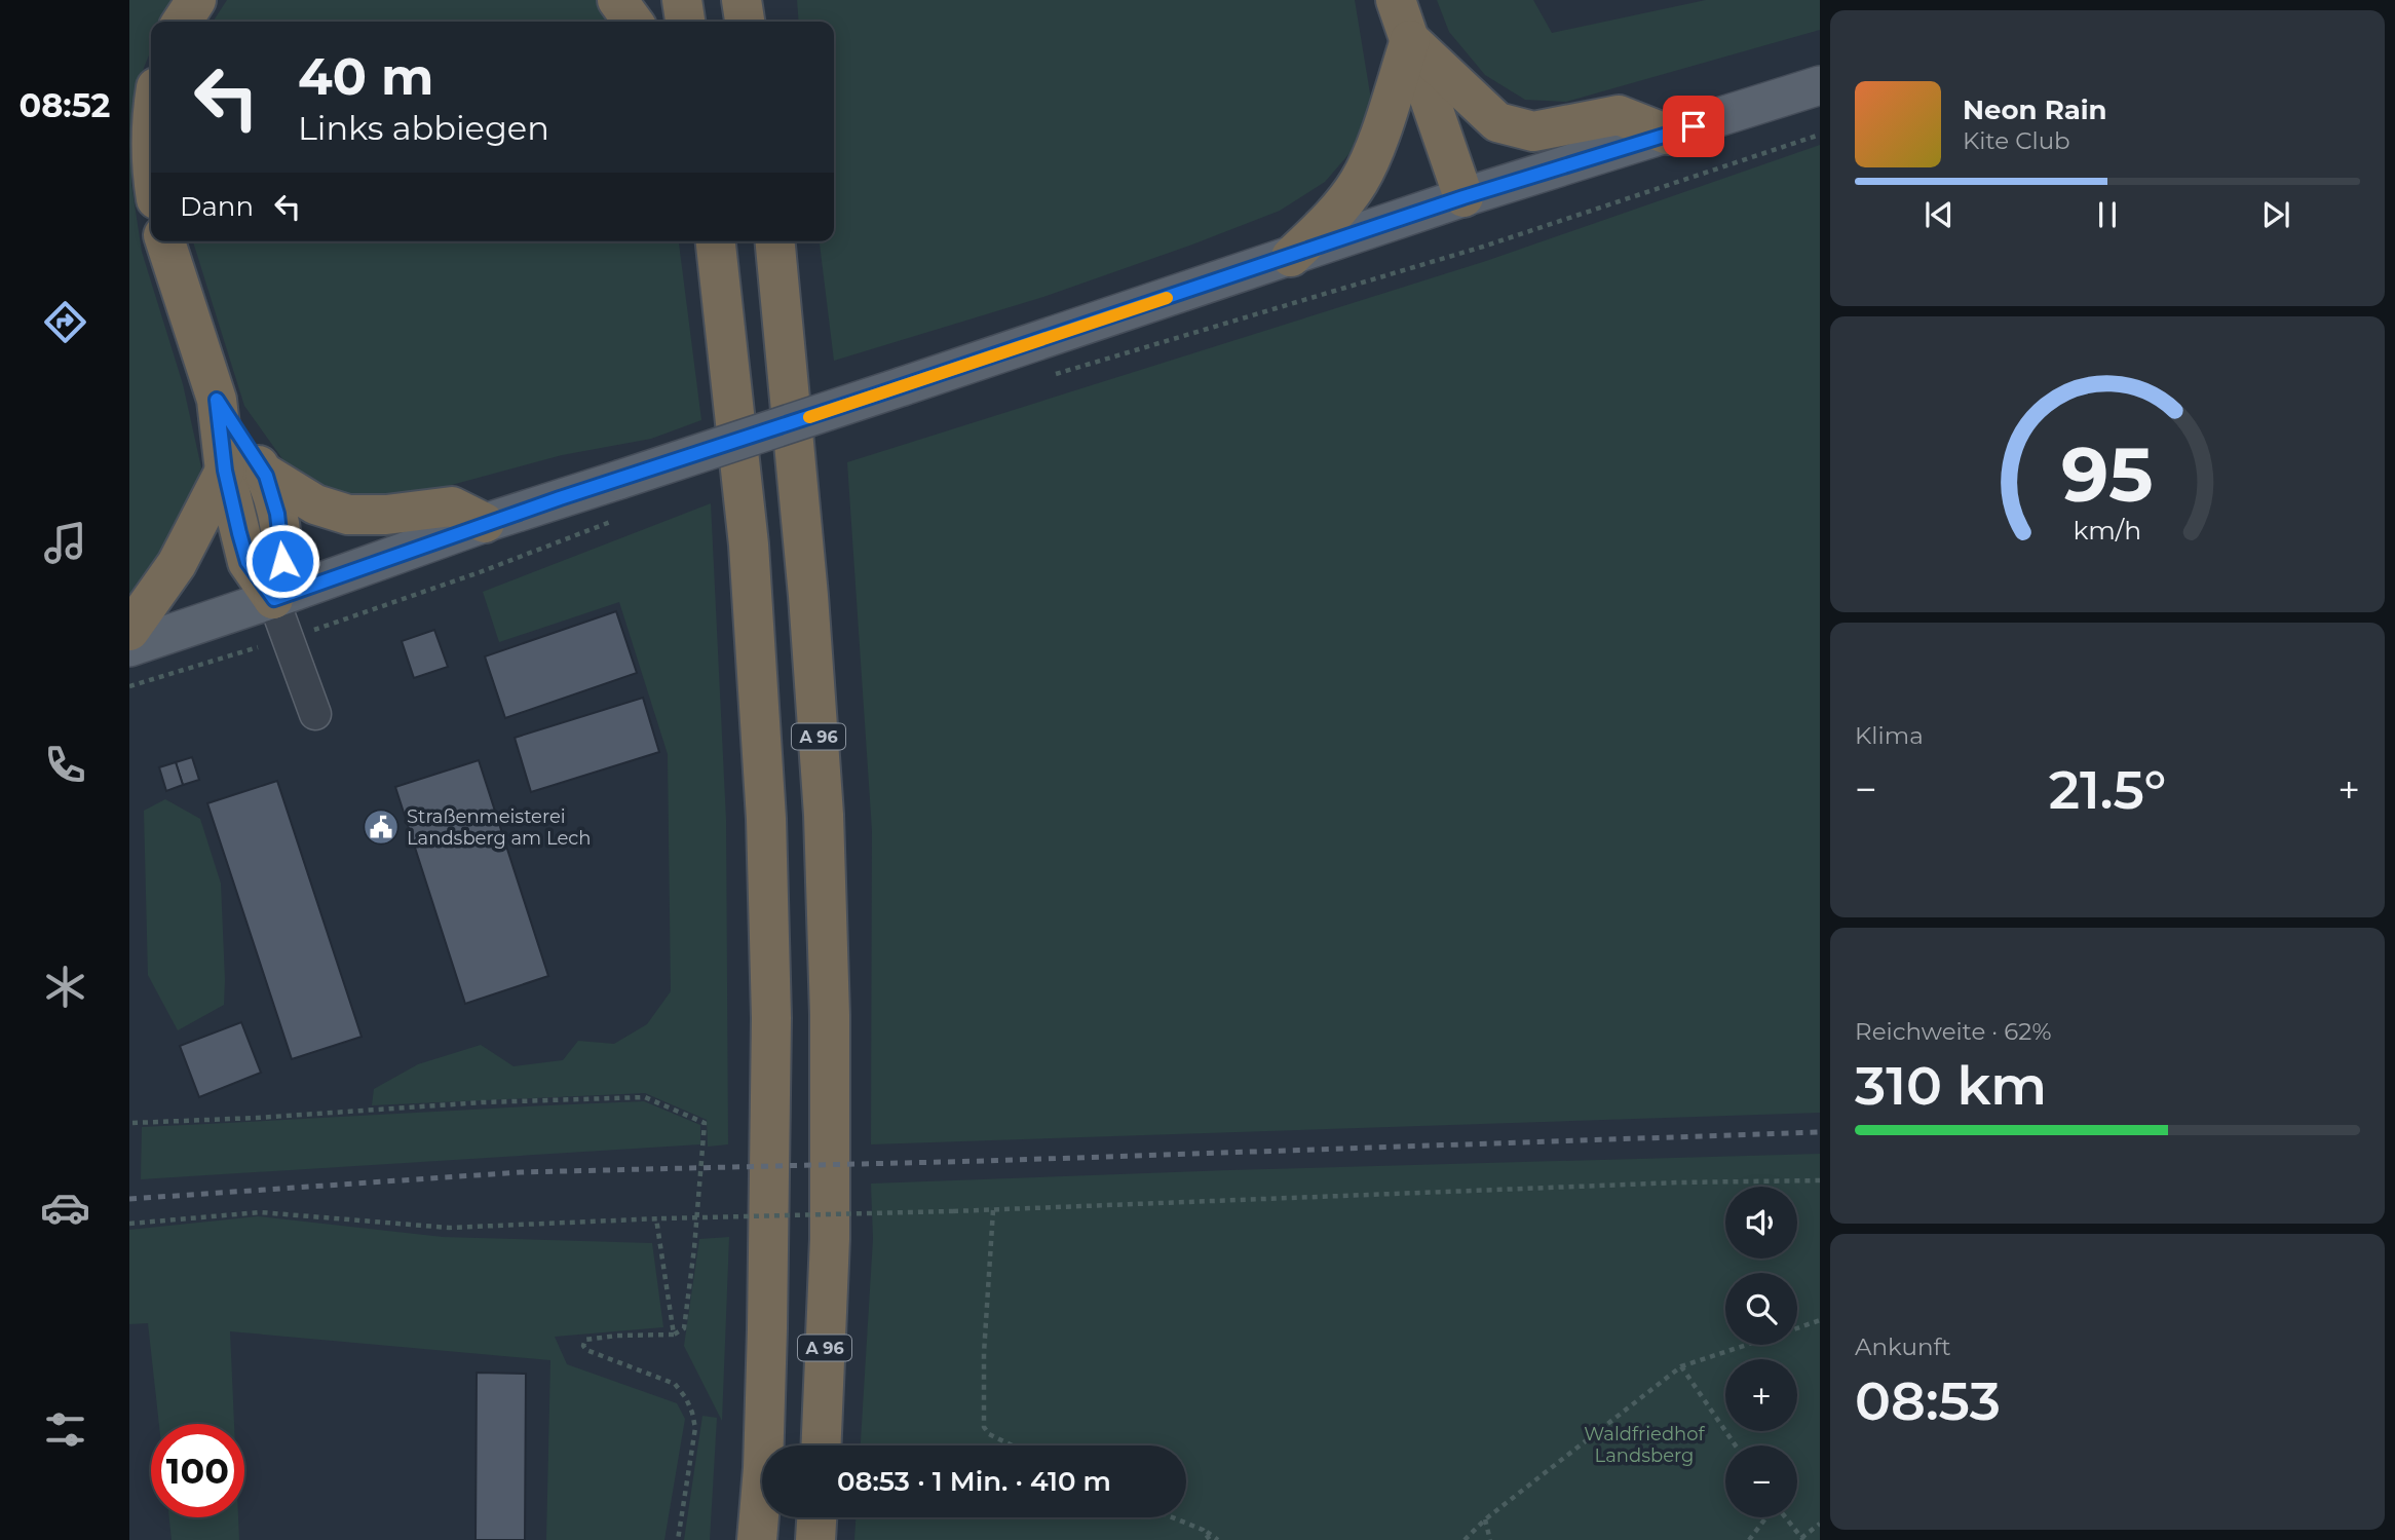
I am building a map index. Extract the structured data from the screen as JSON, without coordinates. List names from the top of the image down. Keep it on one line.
{"streets":{"highway":["A 96"]},"parks":["Waldfriedhof Landsberg"],"places":{"public building":["Straßenmeisterei Landsberg am Lech"]},"page":{"tabs":"08:52","turn":["40 m","Links abbiegen"],"song":["Neon Rain","Kite Club"],"then":"Dann","tile":["Klima",["Reichweite · 62%","310 km"],["Ankunft","08:53"]],"heat":["−","21.5°","+"],"map_buttons":["+","−"],"limit":"100","trip":"08:53 · 1 Min. · 410 m","gauge":["95","km/h"]}}
